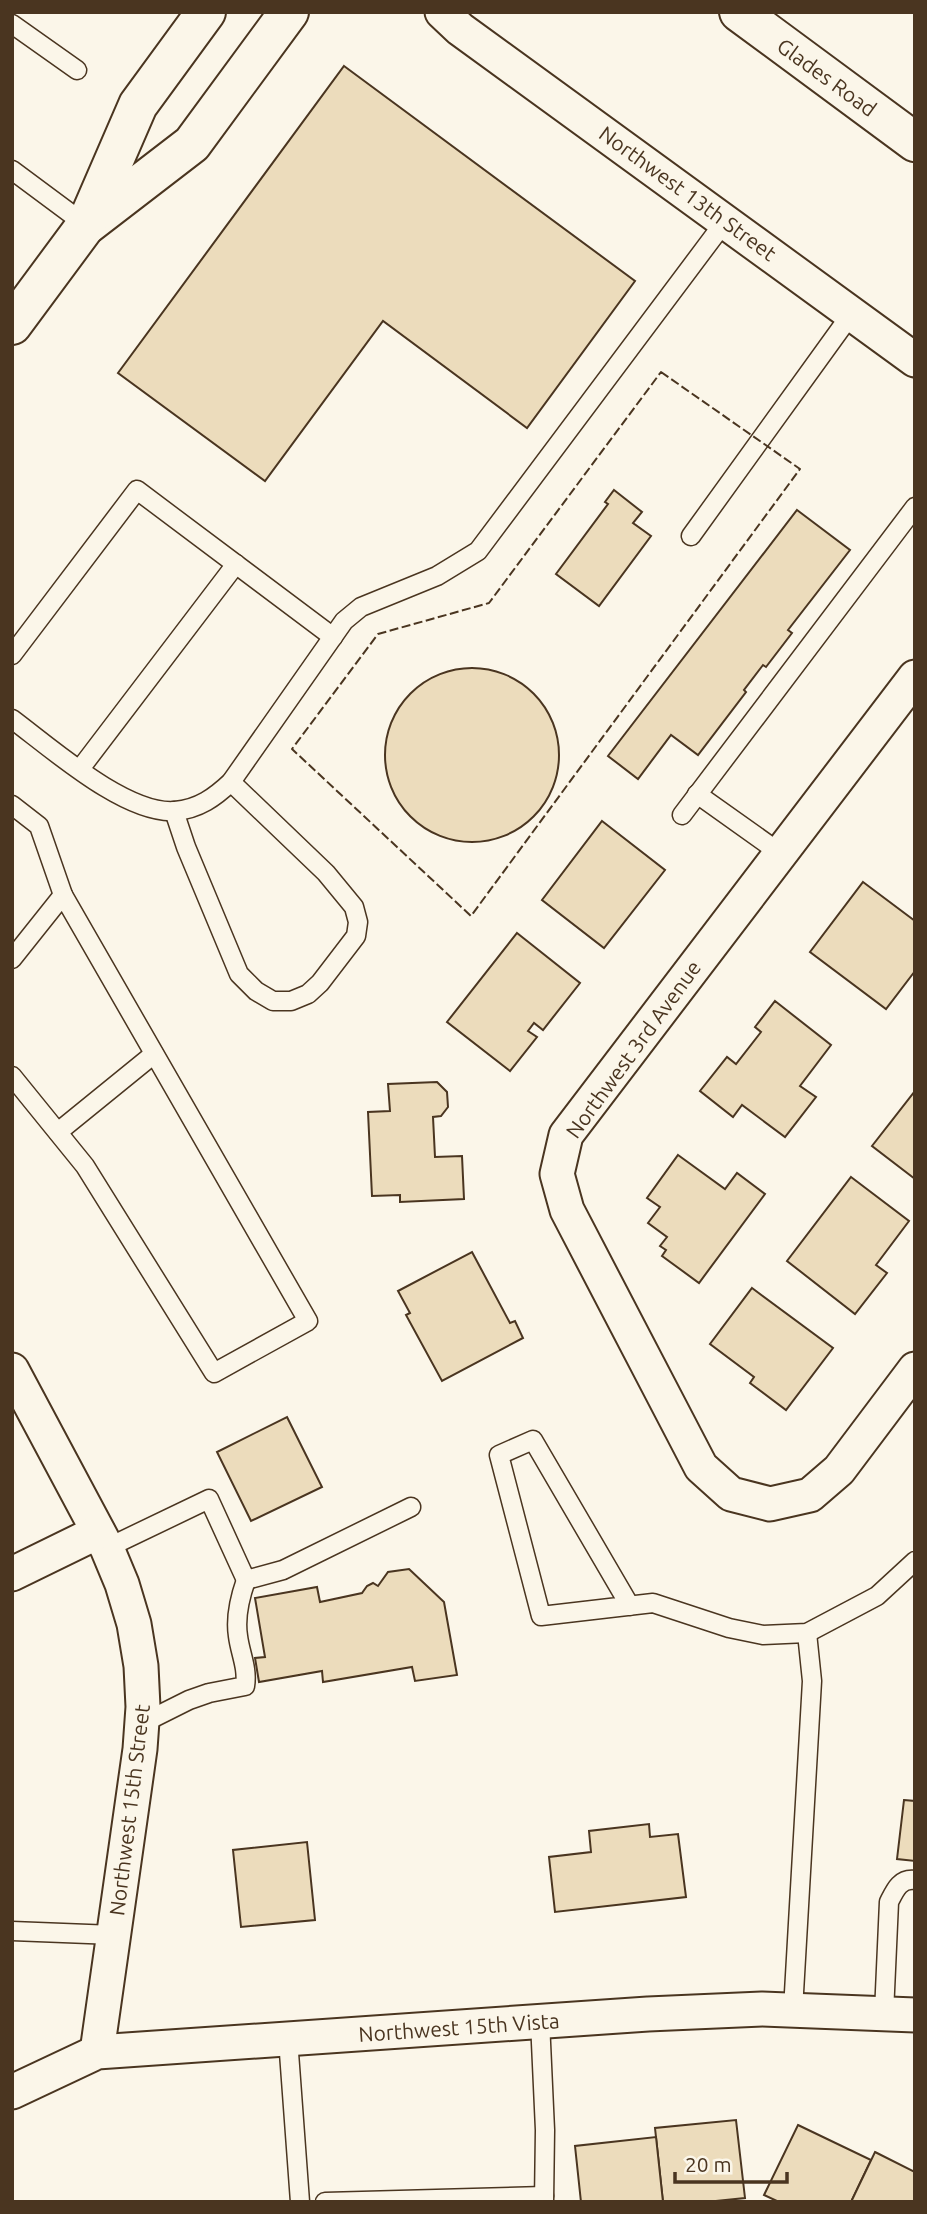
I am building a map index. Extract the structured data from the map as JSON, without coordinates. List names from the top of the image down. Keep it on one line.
{"streets":{"street":["Glades Road","Northwest 13th Street","Northwest 3rd Avenue","Northwest 15th Street","Northwest 15th Vista"]},"crossings":[["Northwest 15th Street","Northwest 15th Vista"]],"scale_bar":"20 m"}
